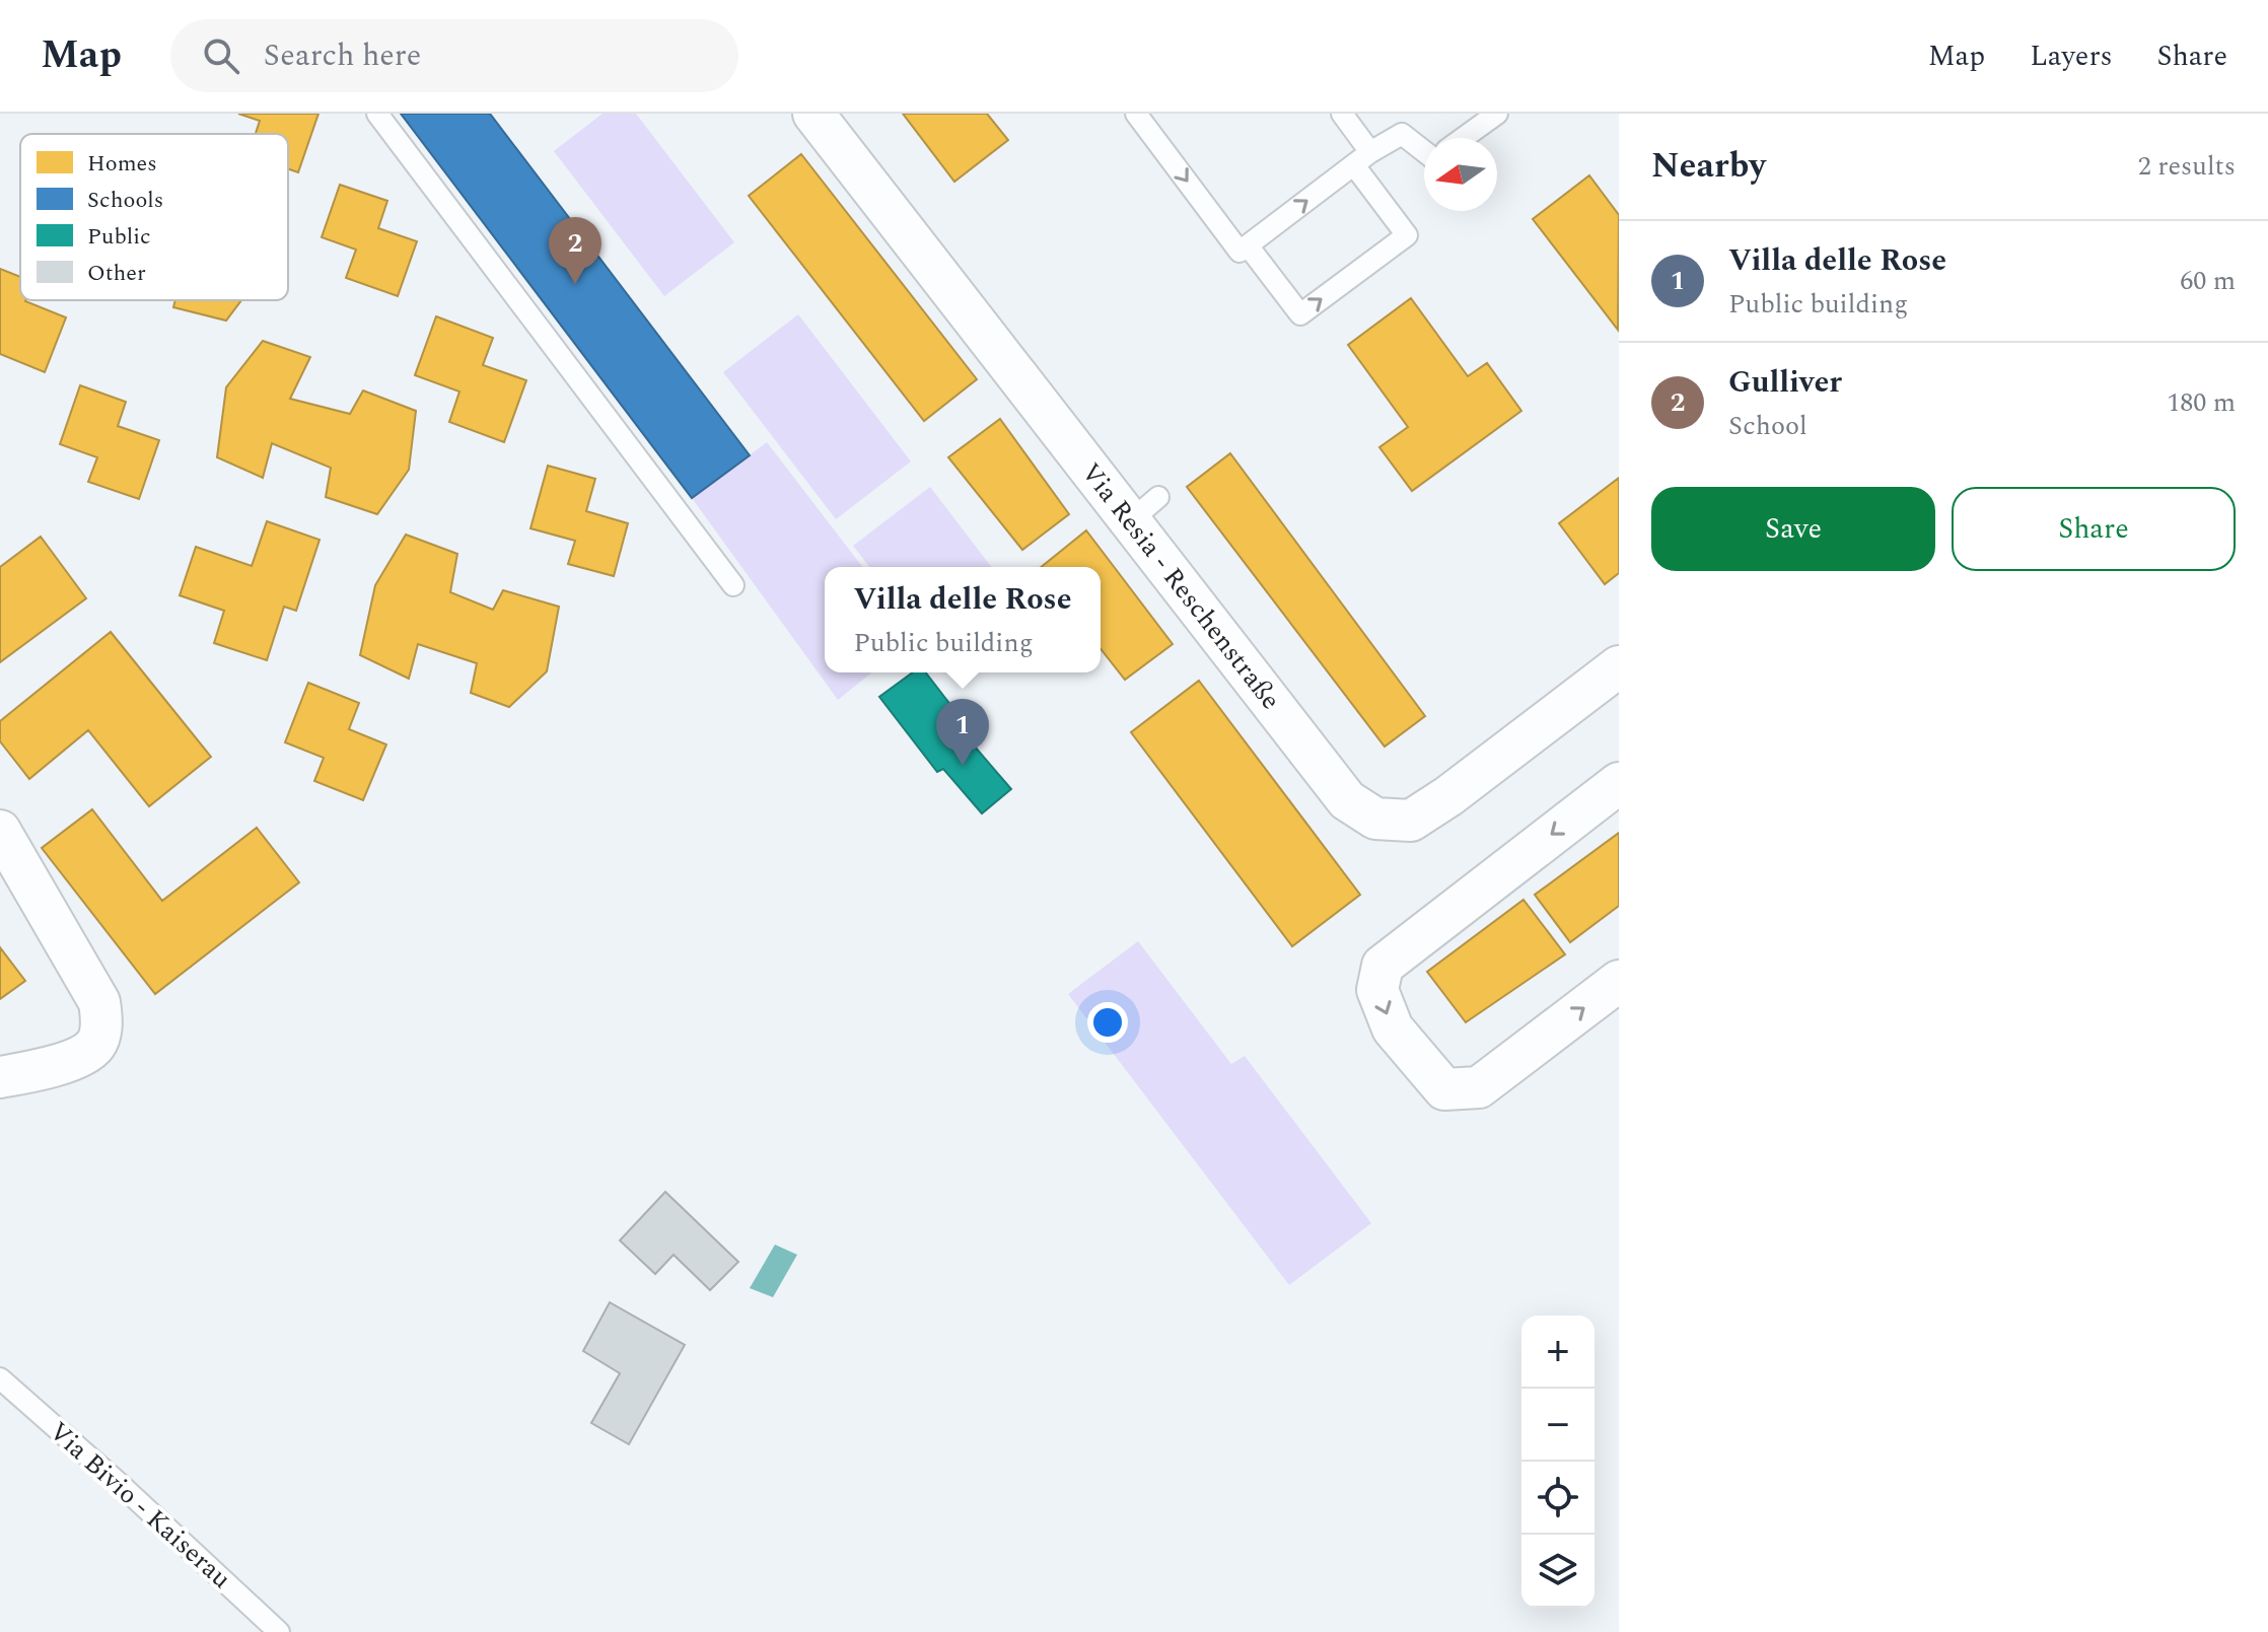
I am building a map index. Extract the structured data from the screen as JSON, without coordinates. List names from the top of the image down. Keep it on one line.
{"streets":{"street":["Via Resia - Reschenstraße"],"lane":["Via Bivio - Kaiserau"]},"legend":["Homes","Schools","Public","Other"],"north":"left","page":{"header":"Map","search":"Search here","nav":["Map","Layers","Share"],"heading":["Nearby","2 results"],"pins":["2","1"],"list":[{"mark":"1","name":"Villa delle Rose","note":"Public building","value":"60 m"},{"mark":"2","name":"Gulliver","note":"School","value":"180 m"}],"buttons":["Save","Share"],"popup":["Villa delle Rose","Public building"],"map_buttons":["+","−"]}}
